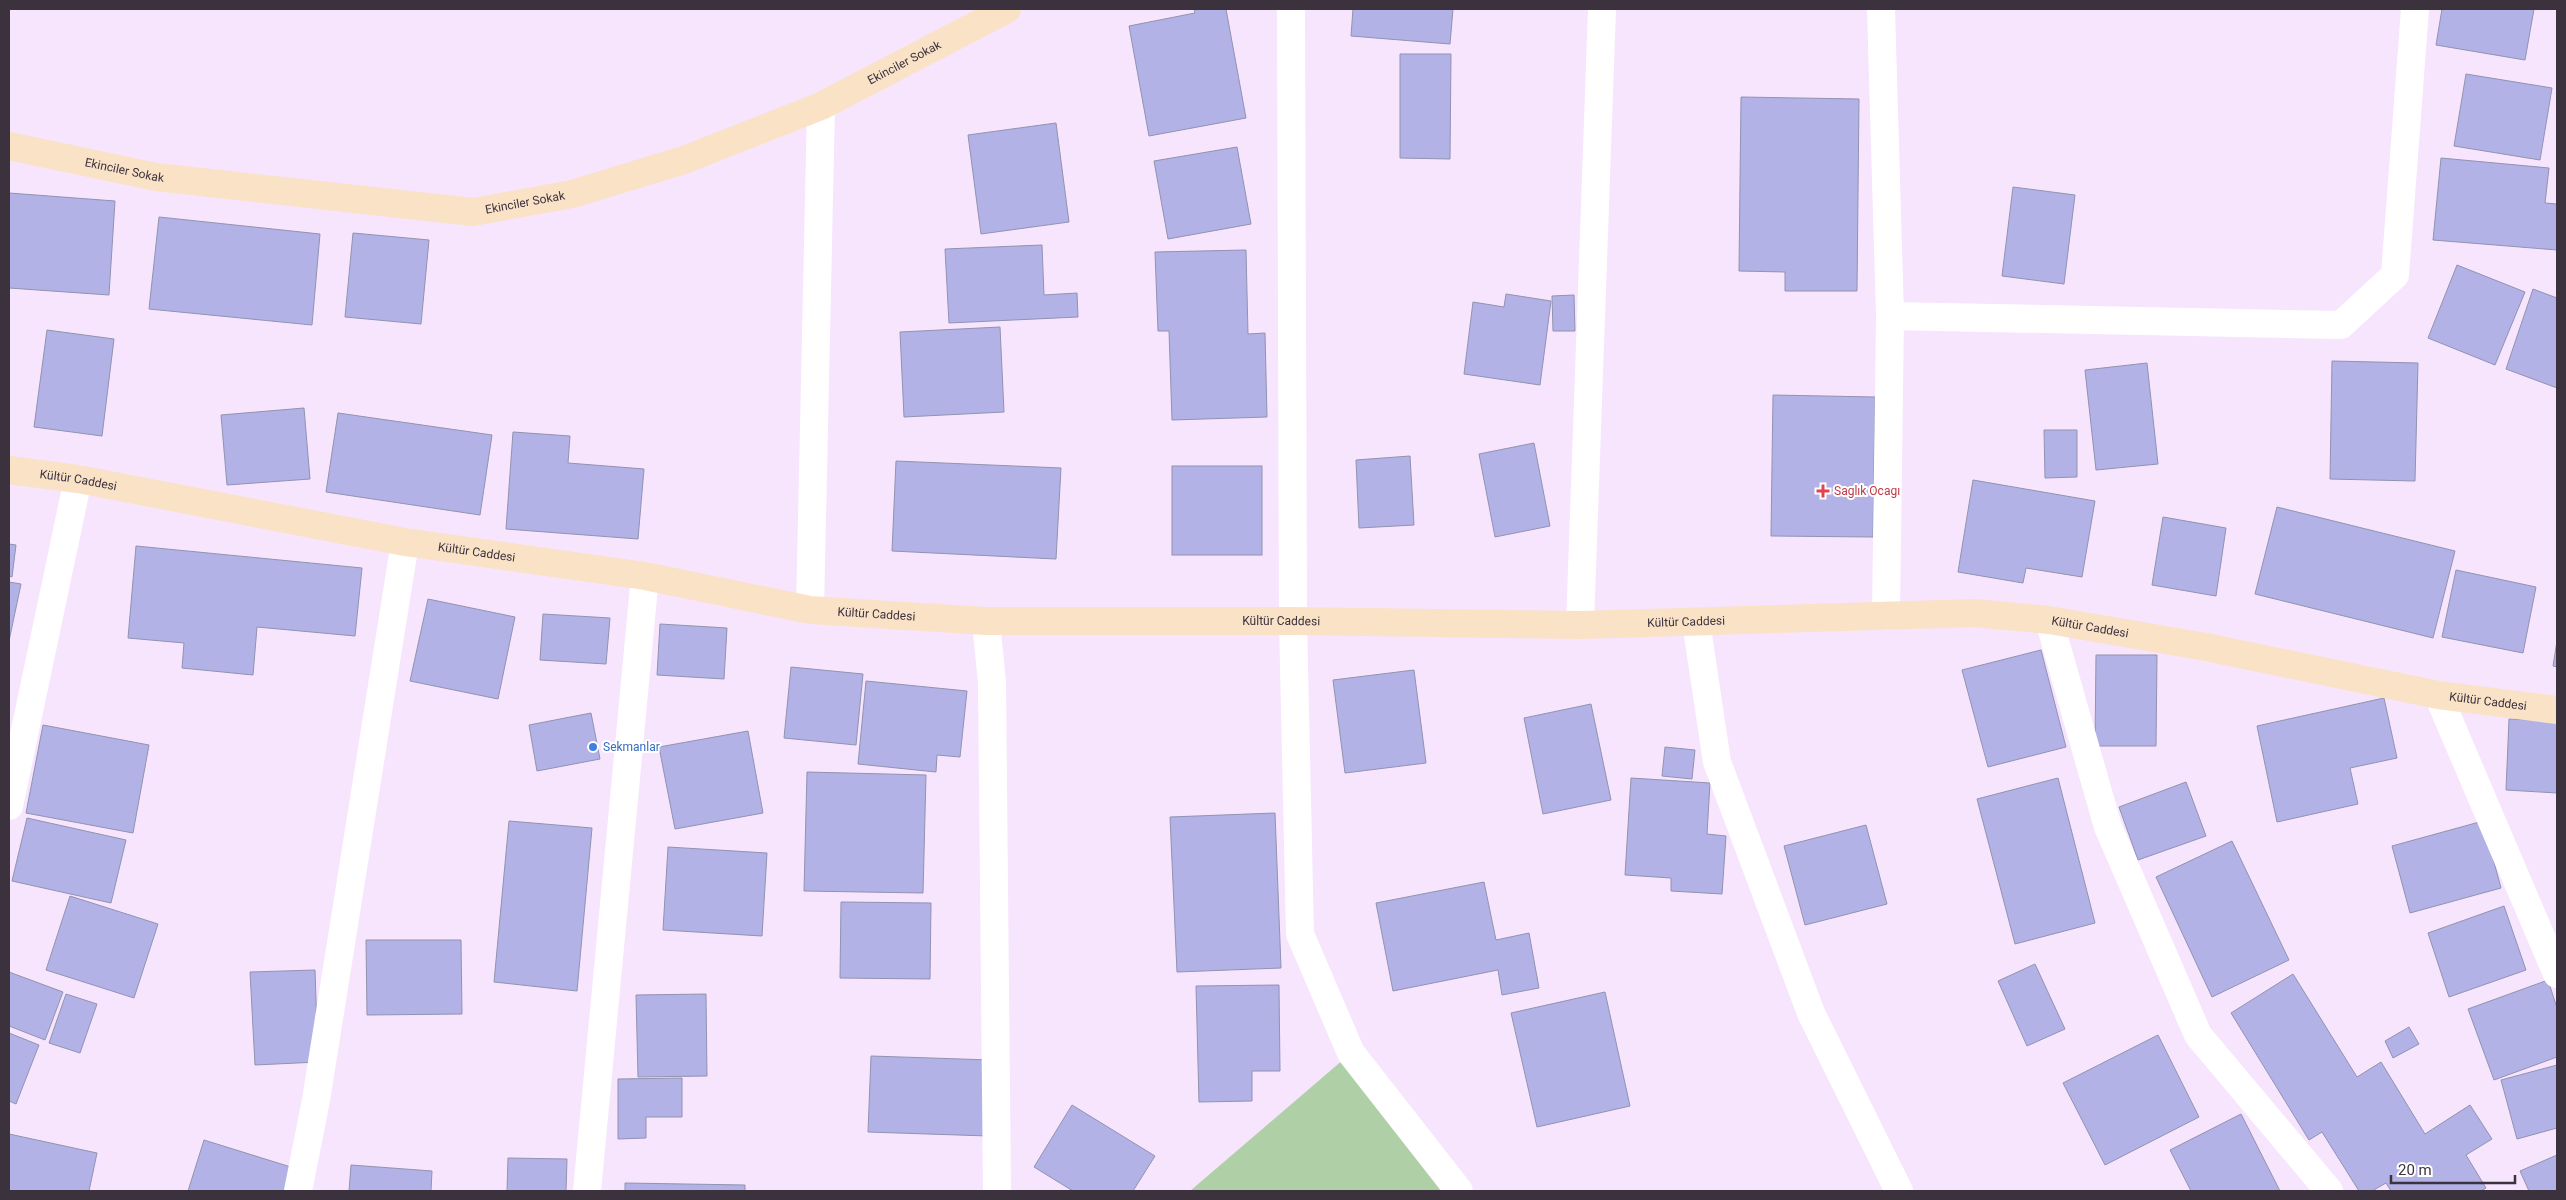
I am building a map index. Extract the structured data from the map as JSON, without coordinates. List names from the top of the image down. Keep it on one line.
{"streets":{"street":["Ekinciler Sokak","Kültür Caddesi"]},"places":{"health":["Saglık Ocagı"],"other":["Sekmanlar"]},"scale_bar":"20 m"}
